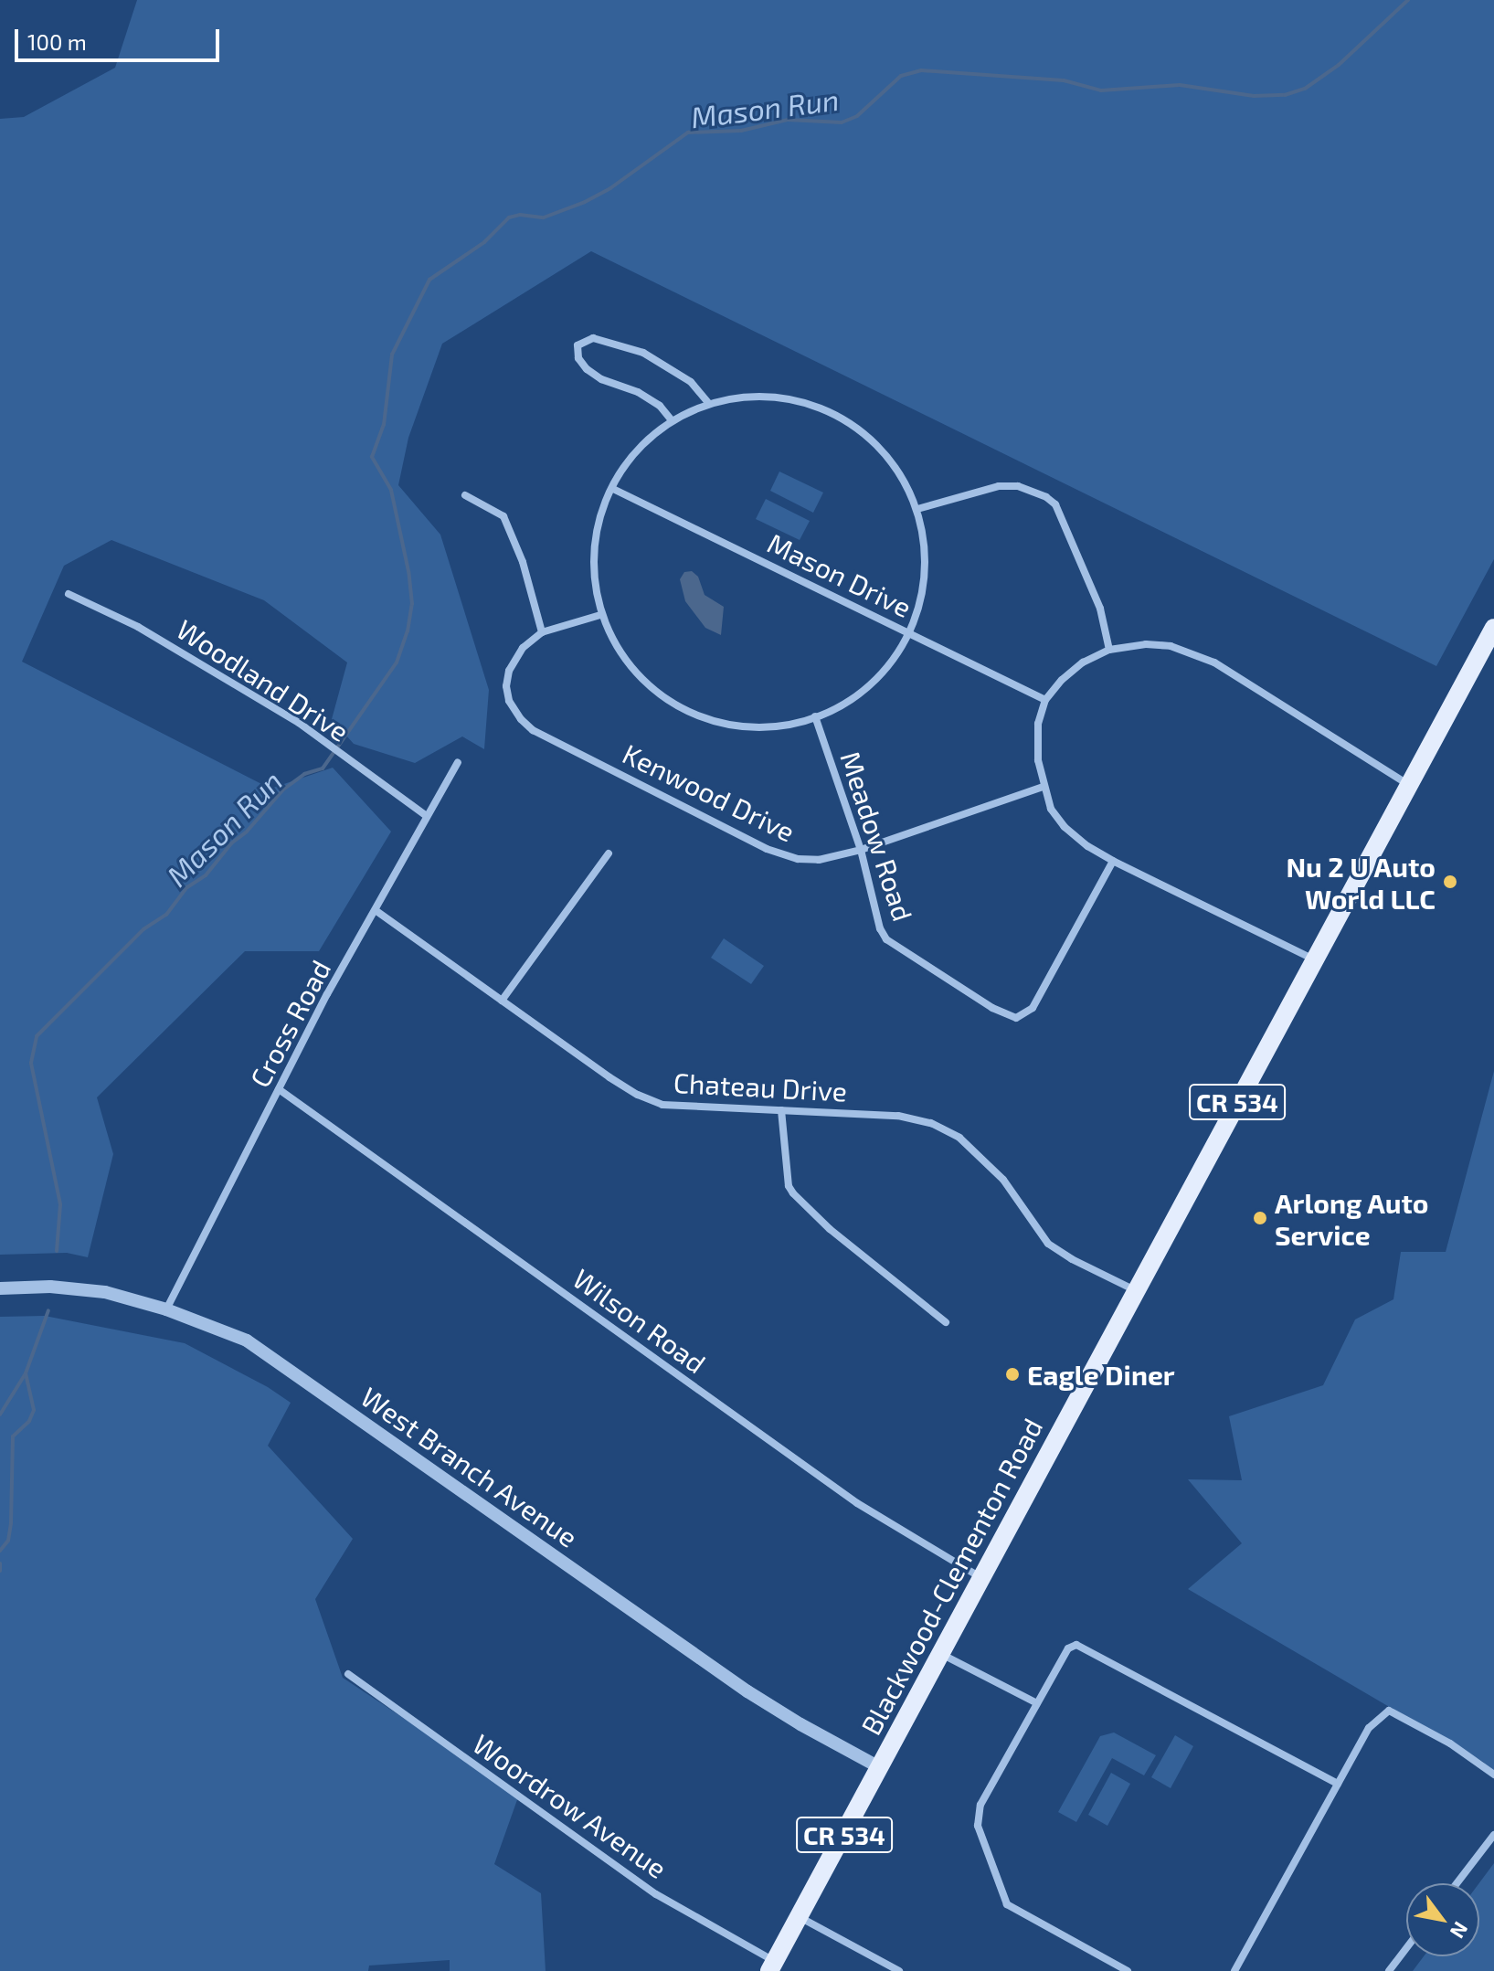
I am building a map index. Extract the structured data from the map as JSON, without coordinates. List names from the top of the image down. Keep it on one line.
{"streets":{"main road":["CR 534","Blackwood-Clementon Road"],"street":["Mason Drive","Woodland Drive","Kenwood Drive","Meadow Road","Cross Road","Chateau Drive","Wilson Road","West Branch Avenue","Woordrow Avenue"]},"crossings":[["Woodland Drive","Cross Road"],["Kenwood Drive","Meadow Road"],["Cross Road","Chateau Drive"],["Cross Road","Wilson Road"],["Cross Road","West Branch Avenue"],["Chateau Drive","Blackwood-Clementon Road"],["Wilson Road","Blackwood-Clementon Road"],["West Branch Avenue","Blackwood-Clementon Road"],["Blackwood-Clementon Road","Woordrow Avenue"]],"water":["Mason Run"],"places":["Nu 2 U Auto World LLC","Arlong Auto Service","Eagle Diner"],"scale_bar":"100 m","north":"bottom right"}
